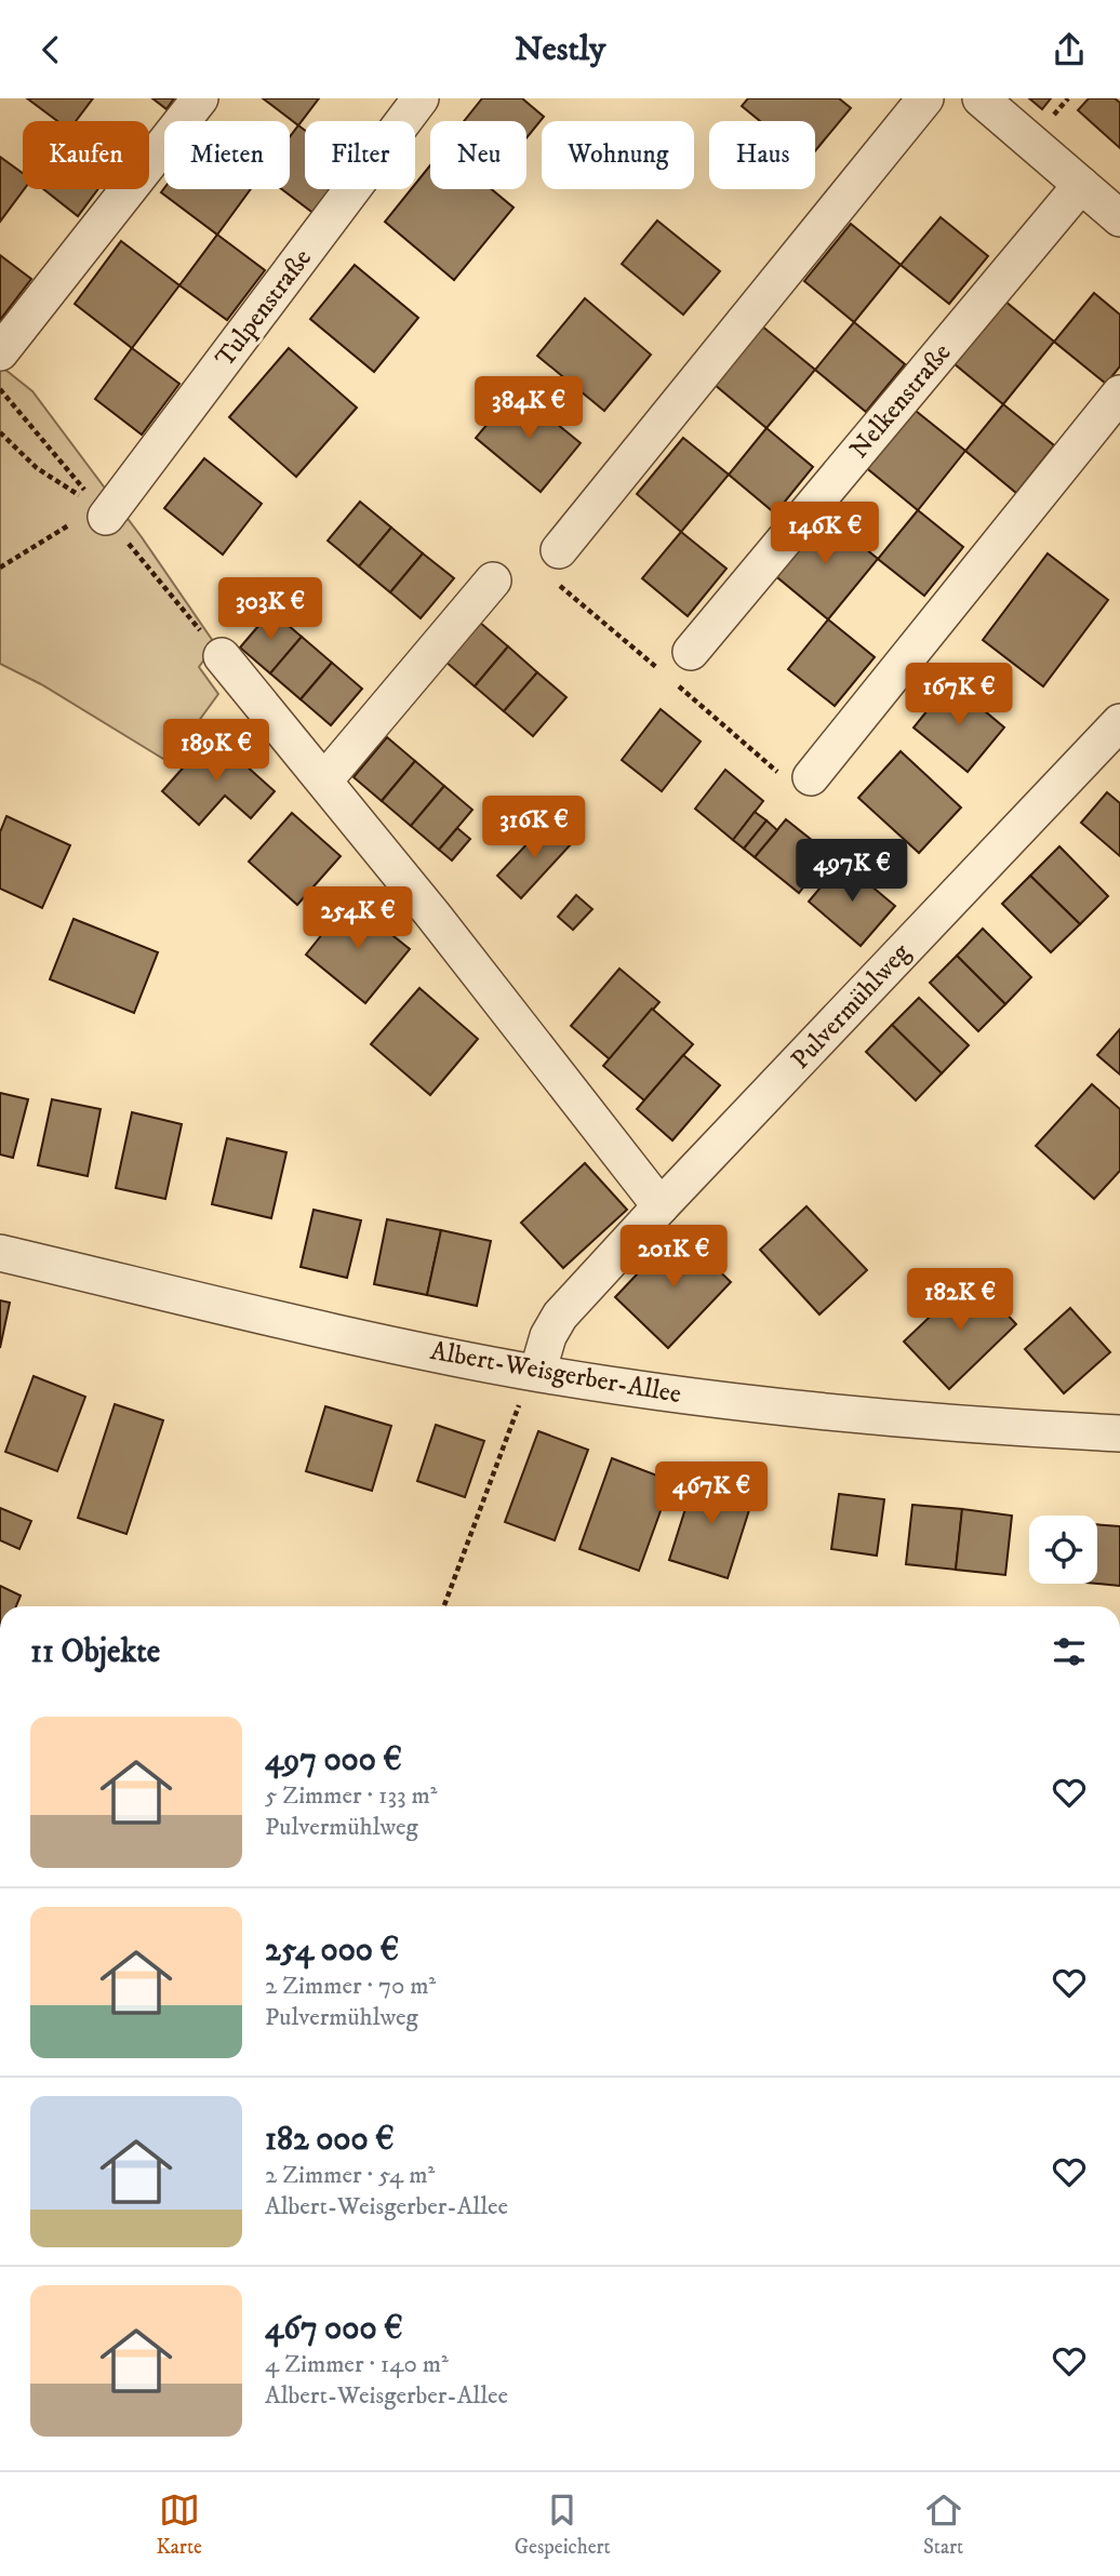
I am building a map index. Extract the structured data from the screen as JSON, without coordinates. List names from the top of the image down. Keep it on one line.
{"streets":{"street":["Tulpenstraße","Nelkenstraße","Pulvermühlweg","Albert-Weisgerber-Allee"]},"crossings":[["Pulvermühlweg","Albert-Weisgerber-Allee"]],"page":{"header":"Nestly","chip":["Kaufen","Mieten","Filter","Neu","Wohnung","Haus"],"price":["384K €","146K €","303K €","167K €","189K €","316K €","497K €","254K €","201K €","182K €","467K €"],"heading":"11 Objekte","list":[{"name":"497 000 €","note":"5 Zimmer · 133 m² · Pulvermühlweg"},{"name":"254 000 €","note":"2 Zimmer · 70 m² · Pulvermühlweg"},{"name":"182 000 €","note":"2 Zimmer · 54 m² · Albert-Weisgerber-Allee"},{"name":"467 000 €","note":"4 Zimmer · 140 m² · Albert-Weisgerber-Allee"}],"tabs":["Karte","Gespeichert","Start"]}}
